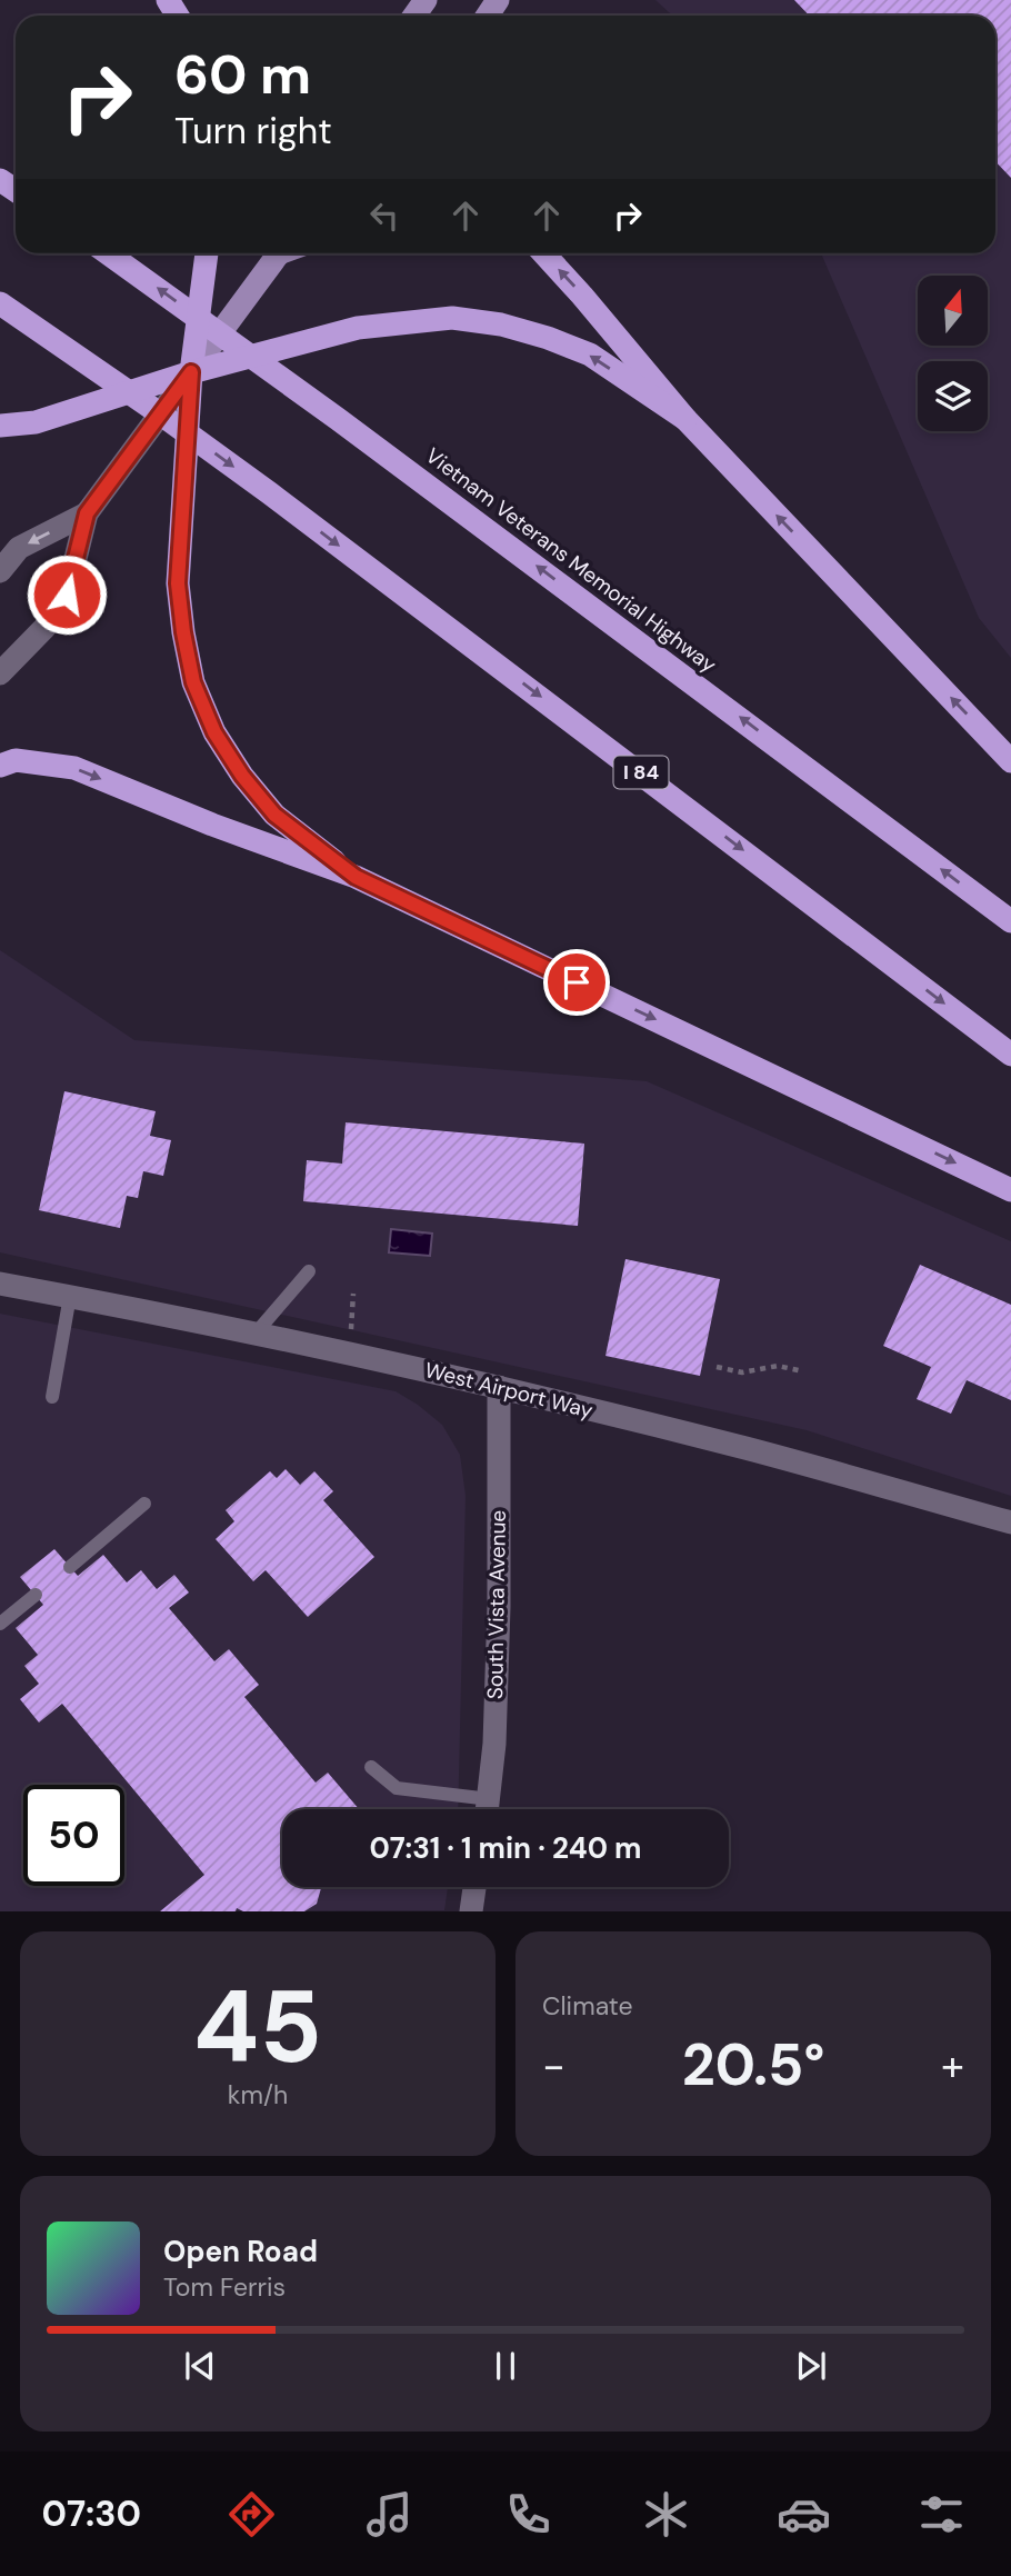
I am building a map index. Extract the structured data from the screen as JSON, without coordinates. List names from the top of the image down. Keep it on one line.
{"streets":{"highway":["Vietnam Veterans Memorial Highway","I 84"],"street":["West Airport Way","South Vista Avenue"]},"crossings":[["West Airport Way","South Vista Avenue"]],"north":"top","page":{"turn":["60 m","Turn right"],"limit":"50","trip":"07:31 · 1 min · 240 m","tile":[["45","km/h"],"Climate"],"heat":["−","20.5°","+"],"song":["Open Road","Tom Ferris"],"tabs":"07:30"}}
